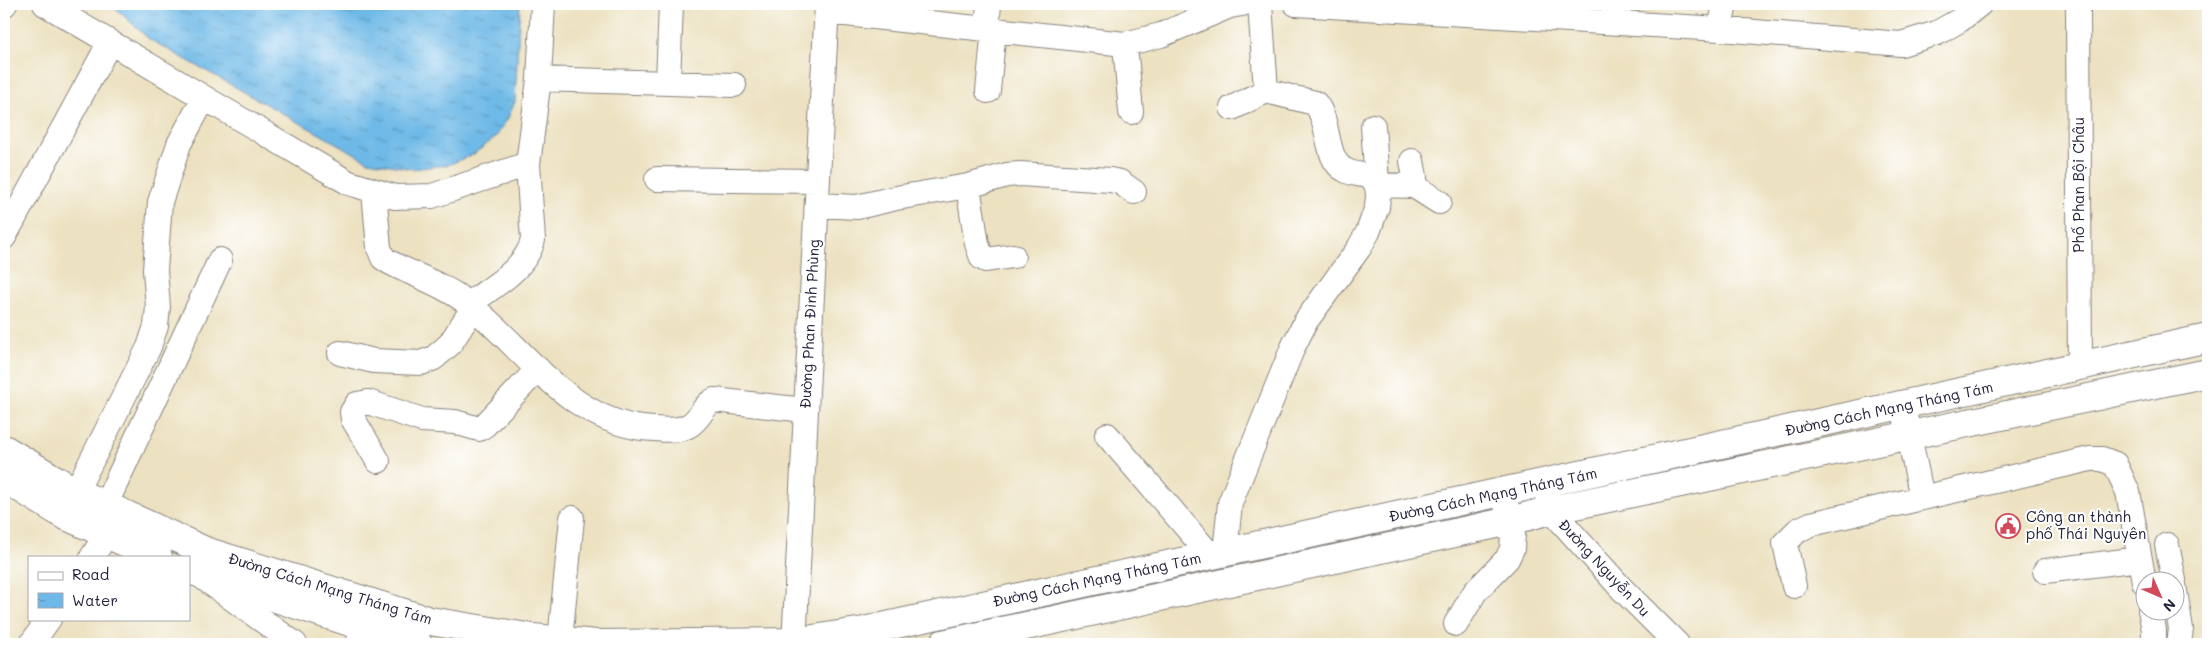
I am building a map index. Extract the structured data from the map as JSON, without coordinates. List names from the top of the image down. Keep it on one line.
{"streets":{"highway":["Đường Cách Mạng Tháng Tám"],"street":["Phố Phan Bội Châu","Đường Phan Đình Phùng","Đường Nguyễn Du"]},"crossings":[["Phố Phan Bội Châu","Đường Cách Mạng Tháng Tám"],["Đường Phan Đình Phùng","Đường Cách Mạng Tháng Tám"],["Đường Cách Mạng Tháng Tám","Đường Nguyễn Du"]],"places":{"public building":["Công an thành phố Thái Nguyên"]},"legend":["Road","Water"],"north":"bottom right"}
